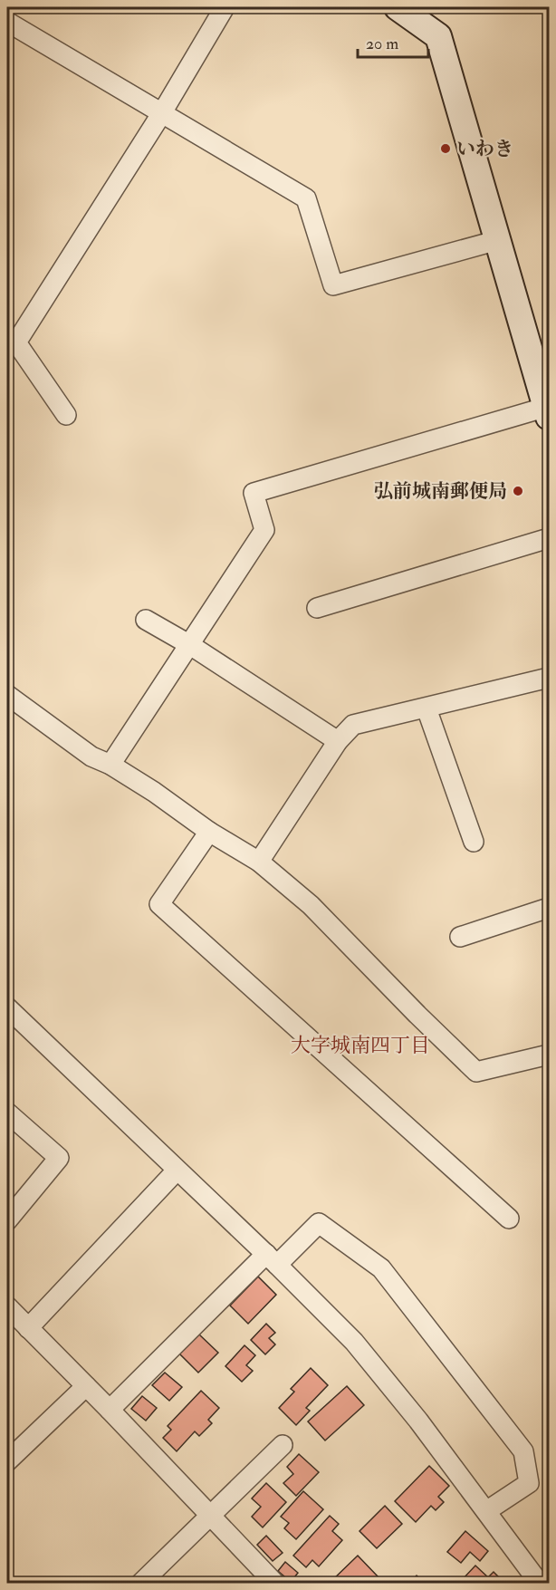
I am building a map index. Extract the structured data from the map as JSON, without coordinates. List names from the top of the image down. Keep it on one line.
{"districts":["大字城南四丁目"],"places":["いわき","弘前城南郵便局"],"scale_bar":"20 m"}
